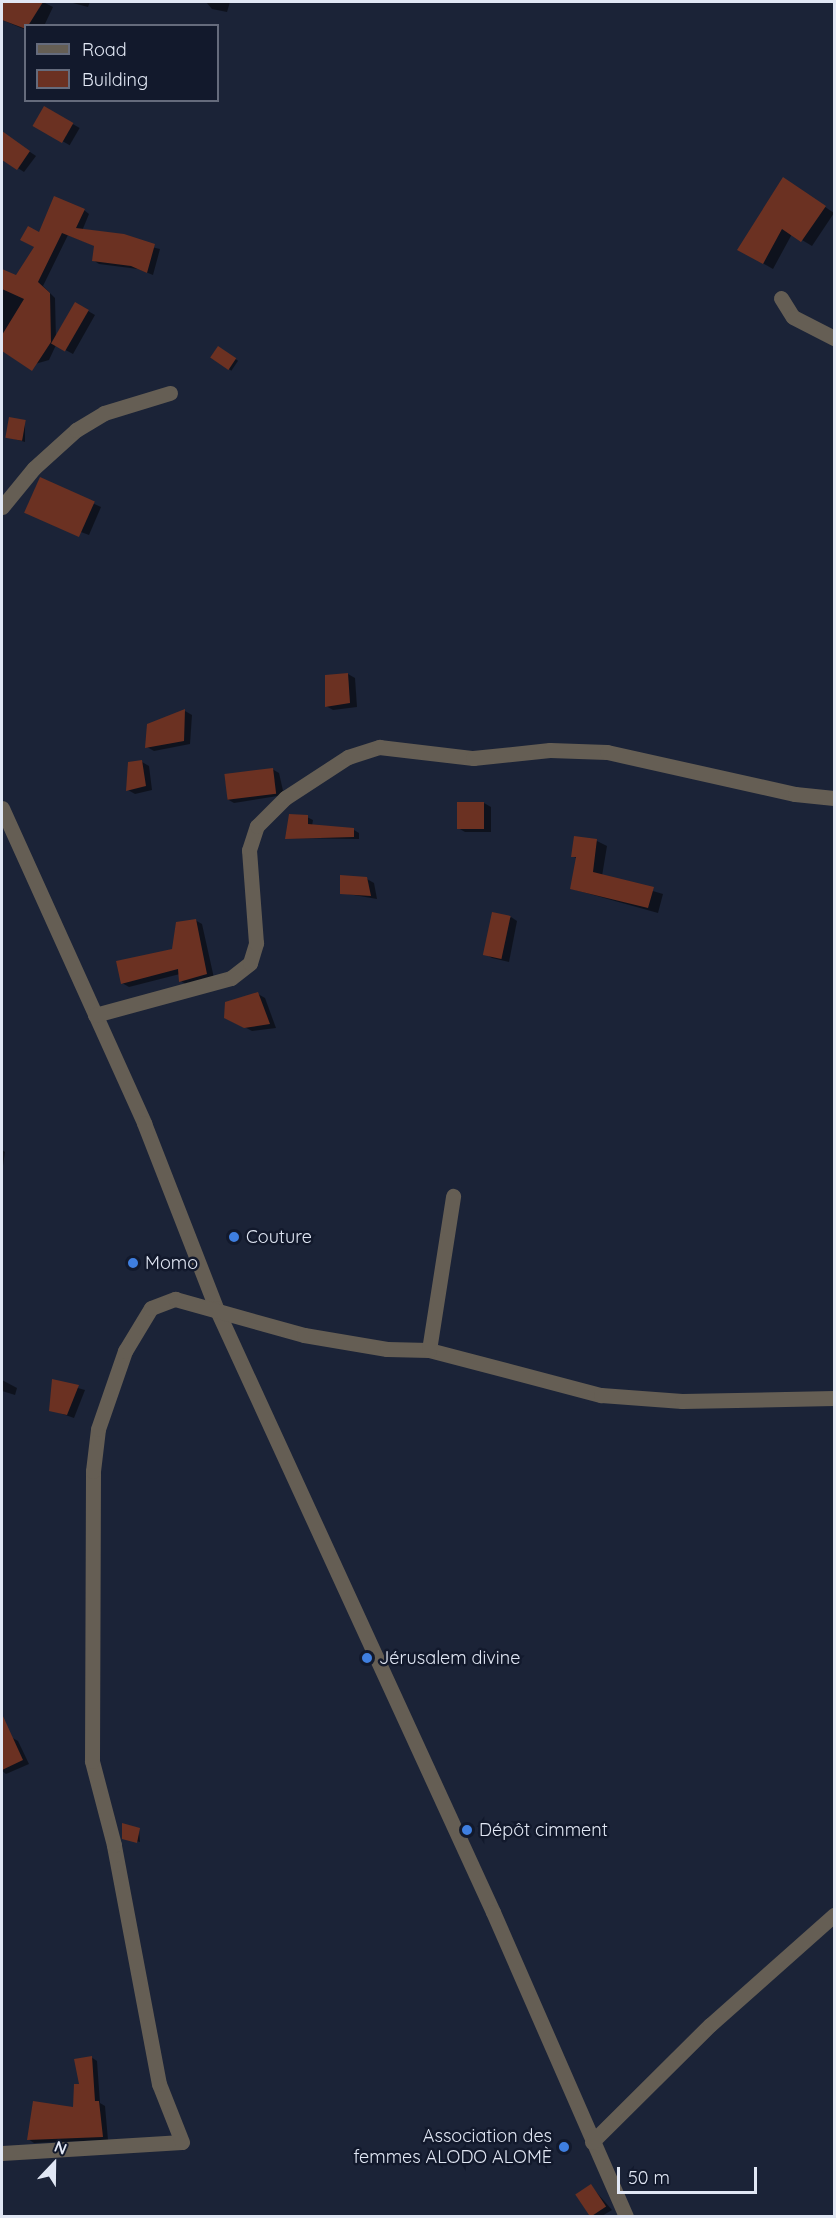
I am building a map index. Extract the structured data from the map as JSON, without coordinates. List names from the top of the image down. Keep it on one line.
{"places":["Couture","Momo","Jérusalem divine","Dépôt cimment","Association des femmes ALODO ALOMÈ"],"legend":["Road","Building"],"scale_bar":"50 m","north":"top"}
